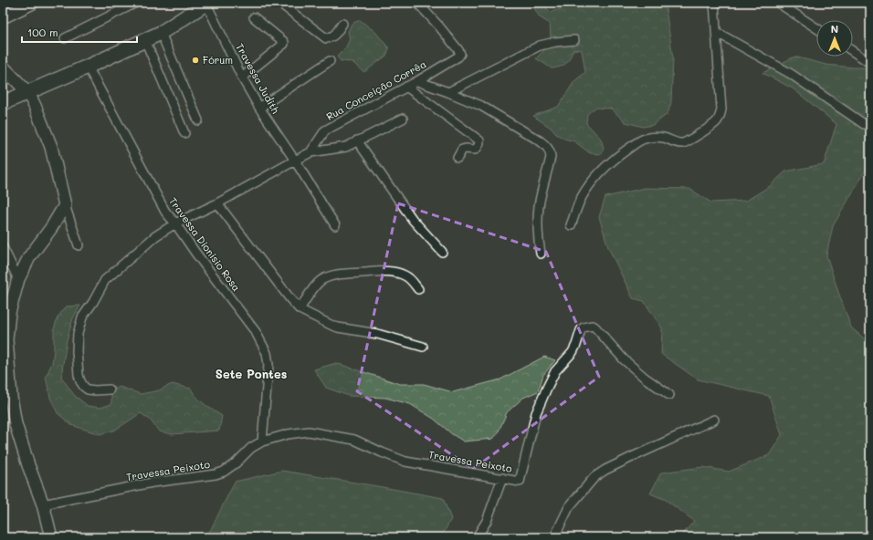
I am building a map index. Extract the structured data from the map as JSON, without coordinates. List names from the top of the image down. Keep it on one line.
{"streets":{"street":["Travessa Judith","Rua Conceição Corrêa","Travessa Dionísio Rosa","Travessa Peixoto"]},"crossings":[["Travessa Dionísio Rosa","Travessa Peixoto"]],"districts":["Sete Pontes"],"places":["Fórum"],"scale_bar":"100 m","north":"top"}
